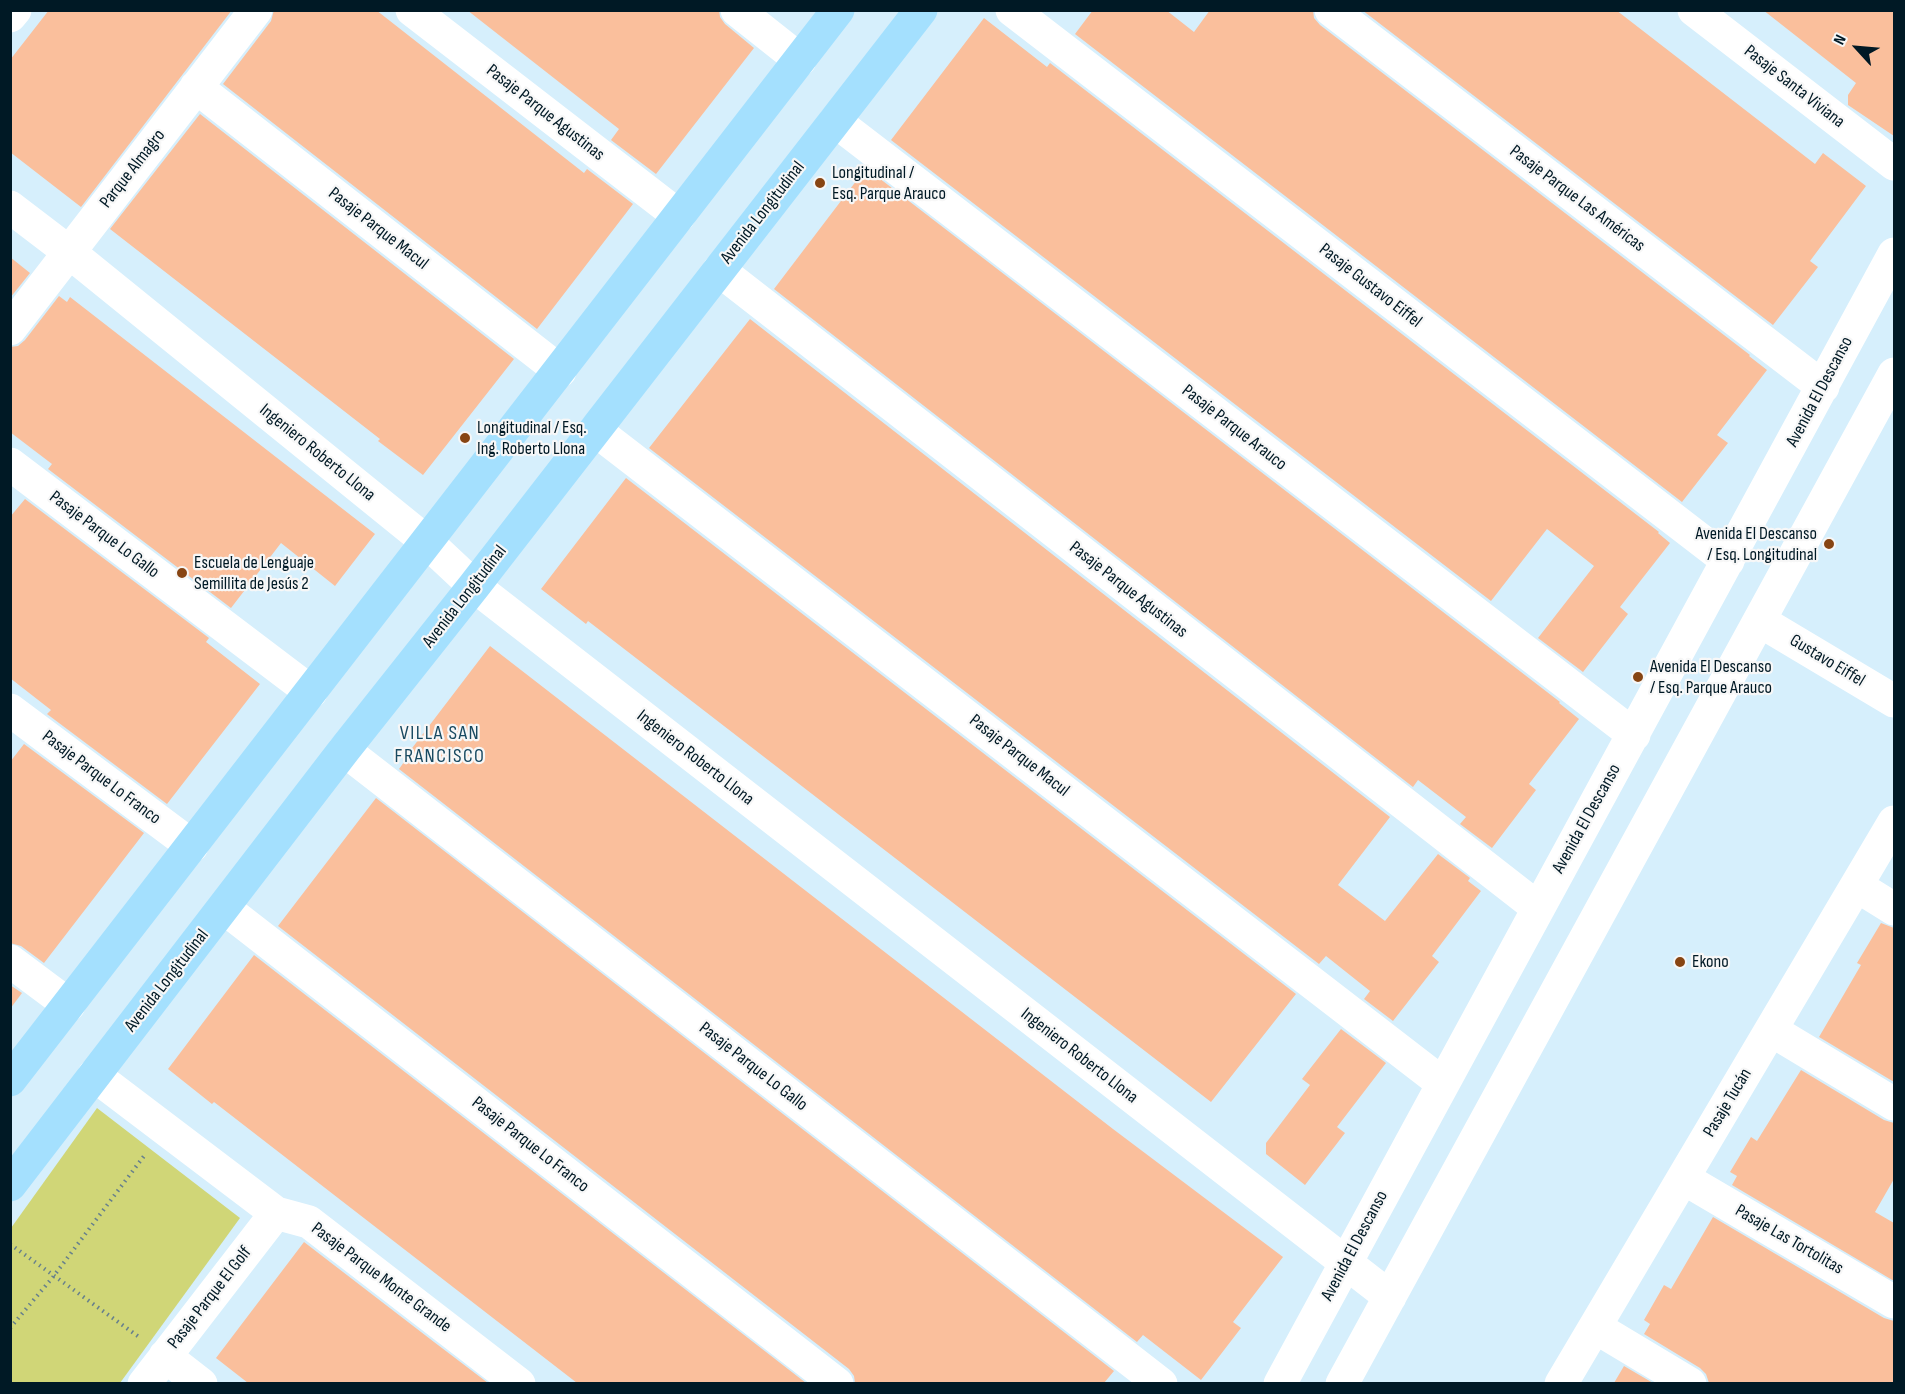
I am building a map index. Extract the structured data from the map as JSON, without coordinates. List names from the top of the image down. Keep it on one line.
{"streets":{"main road":["Avenida Longitudinal"],"street":["Pasaje Santa Viviana","Pasaje Parque Agustinas","Parque Almagro","Pasaje Parque Las Américas","Pasaje Parque Macul","Pasaje Gustavo Eiffel","Avenida El Descanso","Pasaje Parque Arauco","Ingeniero Roberto Llona","Pasaje Parque Lo Gallo","Gustavo Eiffel","Pasaje Parque Lo Franco","Pasaje Tucán","Pasaje Las Tortolitas","Pasaje Parque Monte Grande","Pasaje Parque El Golf"]},"crossings":[["Pasaje Parque Agustinas","Avenida Longitudinal"],["Pasaje Parque Agustinas","Avenida El Descanso"],["Parque Almagro","Pasaje Parque Macul"],["Parque Almagro","Ingeniero Roberto Llona"],["Pasaje Parque Las Américas","Avenida El Descanso"],["Avenida Longitudinal","Pasaje Parque Macul"],["Avenida Longitudinal","Pasaje Parque Arauco"],["Avenida Longitudinal","Ingeniero Roberto Llona"],["Avenida Longitudinal","Pasaje Parque Lo Gallo"],["Avenida Longitudinal","Pasaje Parque Lo Franco"],["Avenida Longitudinal","Pasaje Parque Monte Grande"],["Pasaje Parque Macul","Avenida El Descanso"],["Pasaje Gustavo Eiffel","Avenida El Descanso"],["Avenida El Descanso","Pasaje Parque Arauco"],["Avenida El Descanso","Ingeniero Roberto Llona"],["Pasaje Tucán","Pasaje Las Tortolitas"],["Pasaje Parque Monte Grande","Pasaje Parque El Golf"]],"districts":["VILLA SAN FRANCISCO"],"places":["Longitudinal / Esq. Parque Arauco","Longitudinal / Esq. Ing. Roberto Llona","Avenida El Descanso / Esq. Longitudinal","Escuela de Lenguaje Semillita de Jesús 2","Avenida El Descanso / Esq. Parque Arauco","Ekono"],"north":"top left"}
